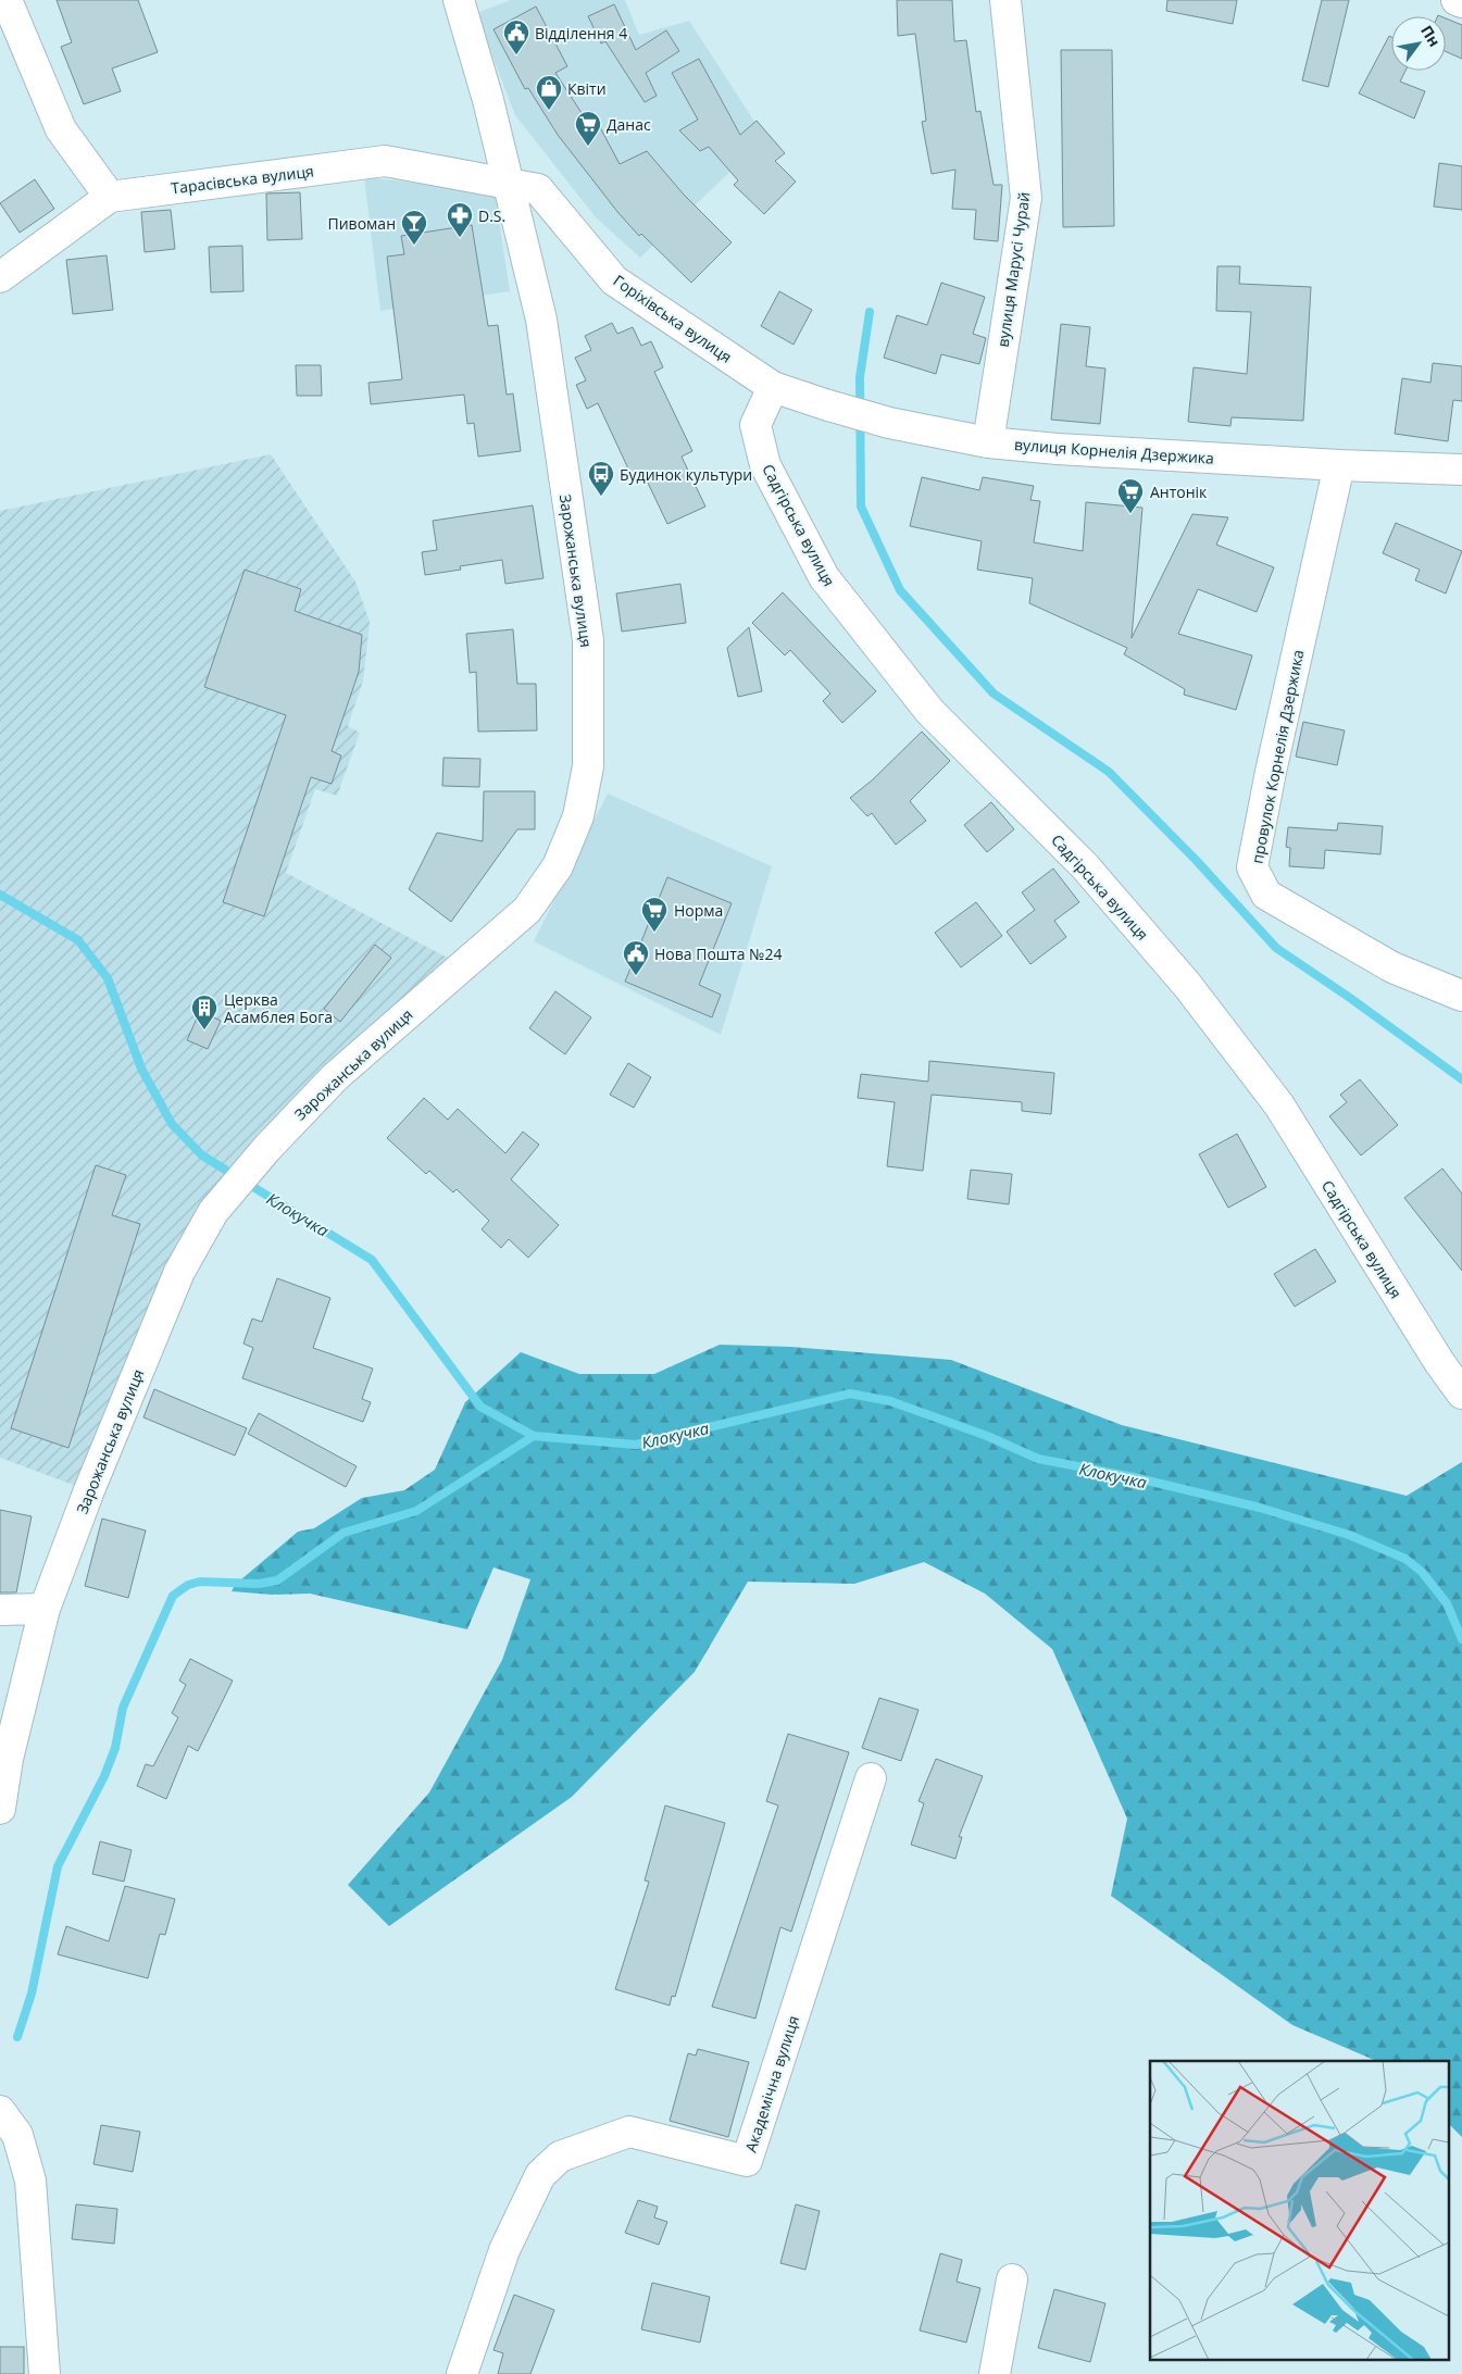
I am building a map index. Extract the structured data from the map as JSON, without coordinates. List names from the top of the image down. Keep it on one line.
{"streets":{"street":["Тарасівська вулиця","вулиця Марусі Чурай","Горіхівська вулиця","вулиця Корнелія Дзержика","Садгірська вулиця","Зарожанська вулиця","провулок Корнелія Дзержика","Академічна вулиця"]},"crossings":[["Тарасівська вулиця","Горіхівська вулиця"],["Тарасівська вулиця","Зарожанська вулиця"],["вулиця Марусі Чурай","вулиця Корнелія Дзержика"],["Горіхівська вулиця","вулиця Корнелія Дзержика"],["Горіхівська вулиця","Садгірська вулиця"],["Горіхівська вулиця","Зарожанська вулиця"],["вулиця Корнелія Дзержика","Садгірська вулиця"],["вулиця Корнелія Дзержика","провулок Корнелія Дзержика"]],"water":["Клокучка"],"places":{"public building":["Відділення 4","Нова Пошта №24"],"shop":["Квіти"],"supermarket":["Данас","Антонік","Норма"],"pharmacy":["D.S."],"bar":["Пивоман"],"bus stop":["Будинок культури"],"building":["Церква Асамблея Бога"]},"north":"top right"}
